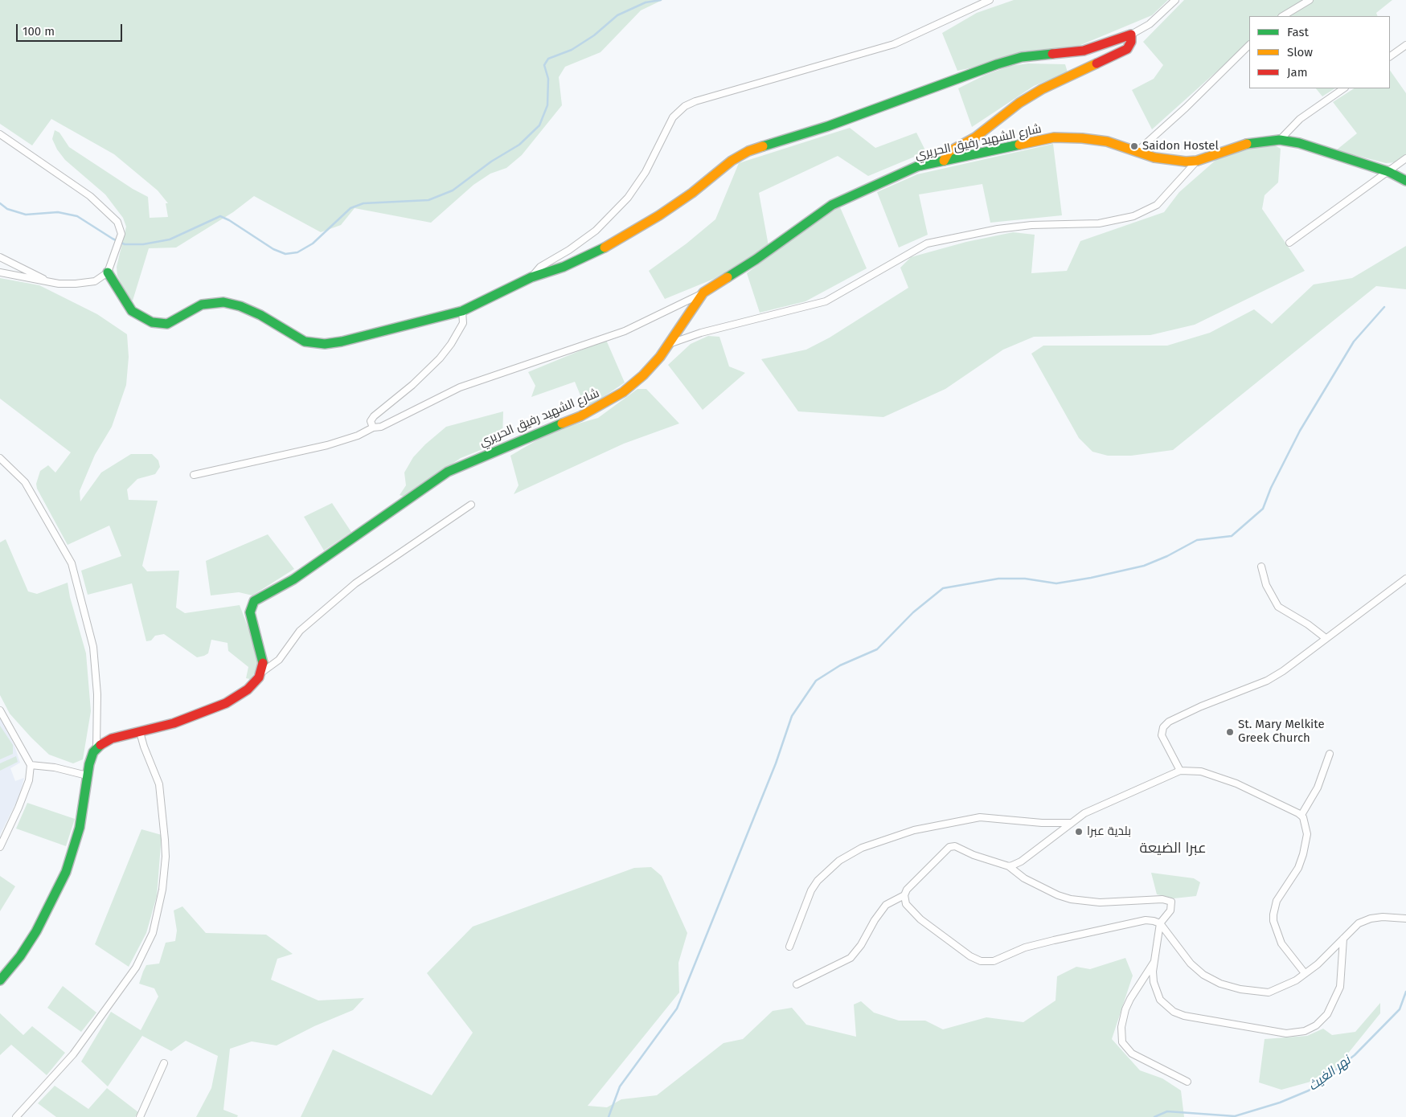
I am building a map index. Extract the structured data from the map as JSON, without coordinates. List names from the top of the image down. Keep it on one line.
{"streets":{"street":["شارع الشهيد رفيق الحريري"]},"districts":["عبرا الضيعة"],"water":["نهر الغيث"],"places":["Saidon Hostel","St. Mary Melkite Greek Church","بلدية عبرا"],"legend":["Fast","Slow","Jam"],"scale_bar":"100 m"}
